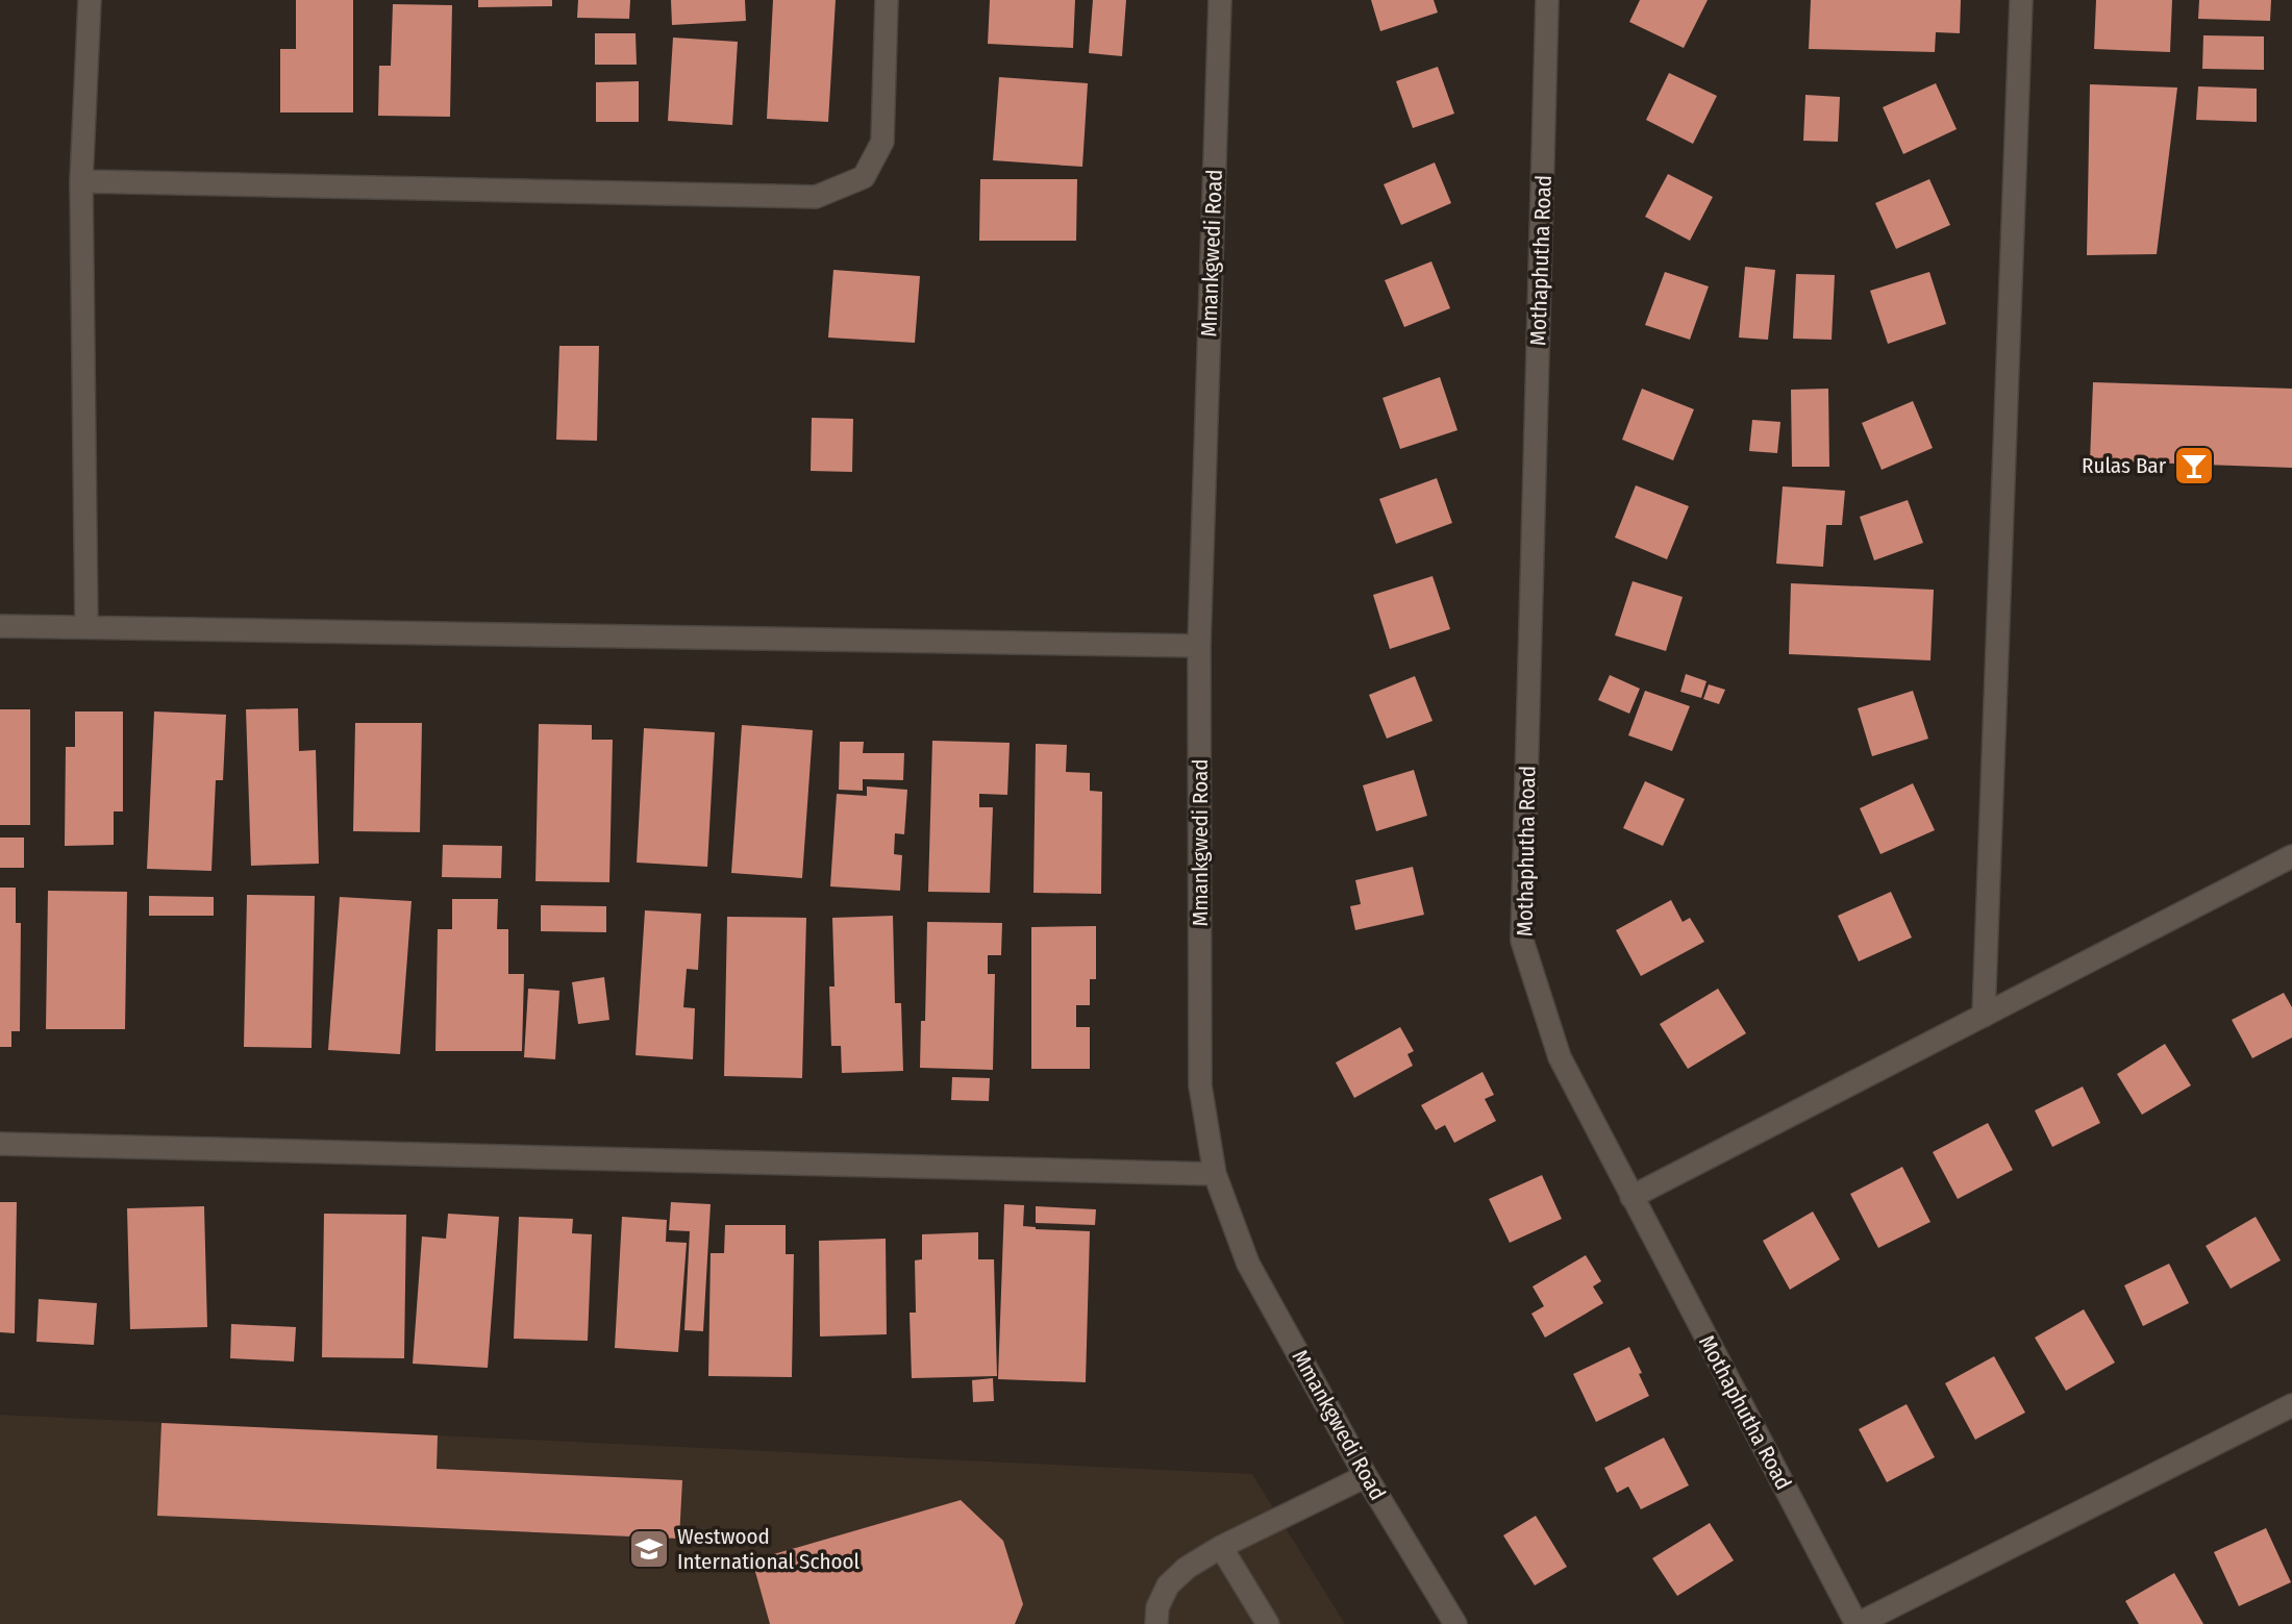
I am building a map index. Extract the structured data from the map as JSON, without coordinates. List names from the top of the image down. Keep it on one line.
{"streets":{"street":["Mmankgwedi Road","Mothaphutha Road"]},"places":{"bar":["Rulas Bar"],"school or university":["Westwood International School"]}}
